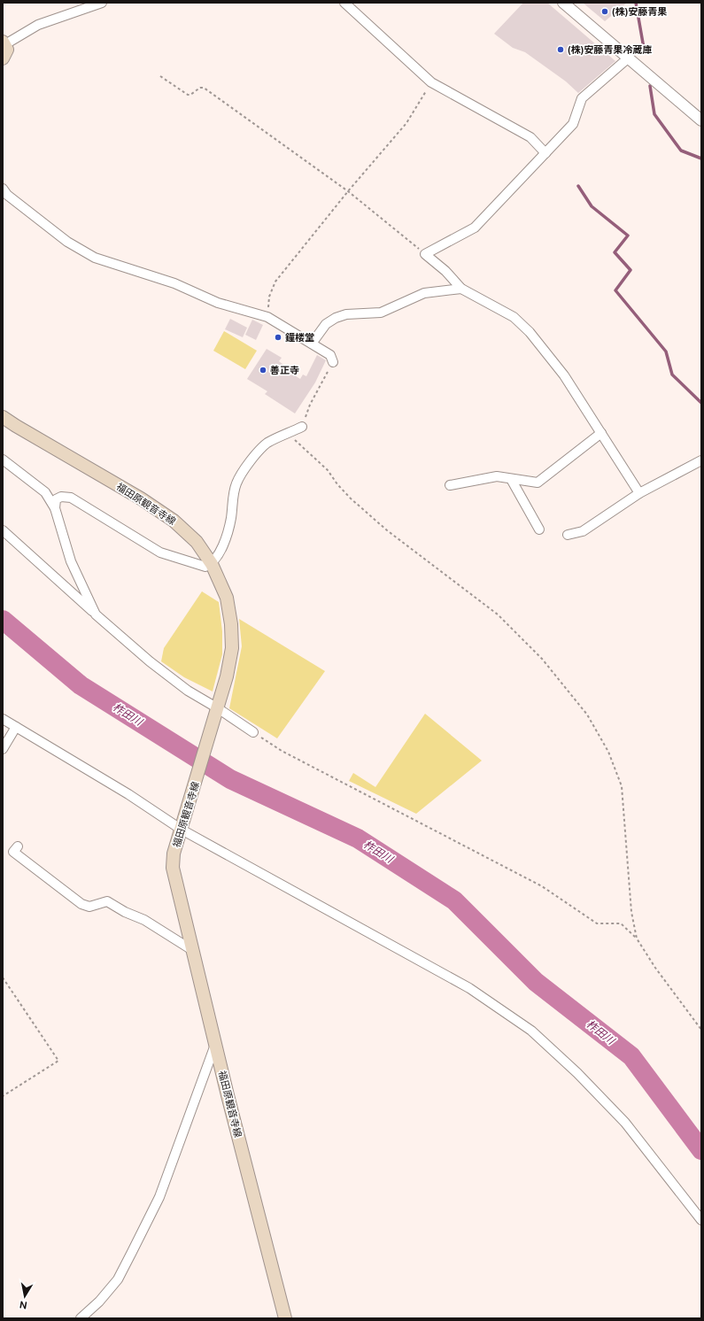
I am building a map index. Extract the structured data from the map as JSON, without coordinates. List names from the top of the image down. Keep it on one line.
{"streets":{"main road":["福田原観音寺線"]},"water":["柞田川"],"places":["(株)安藤青果","(株)安藤青果冷蔵庫","鐘楼堂","善正寺"],"north":"bottom"}
